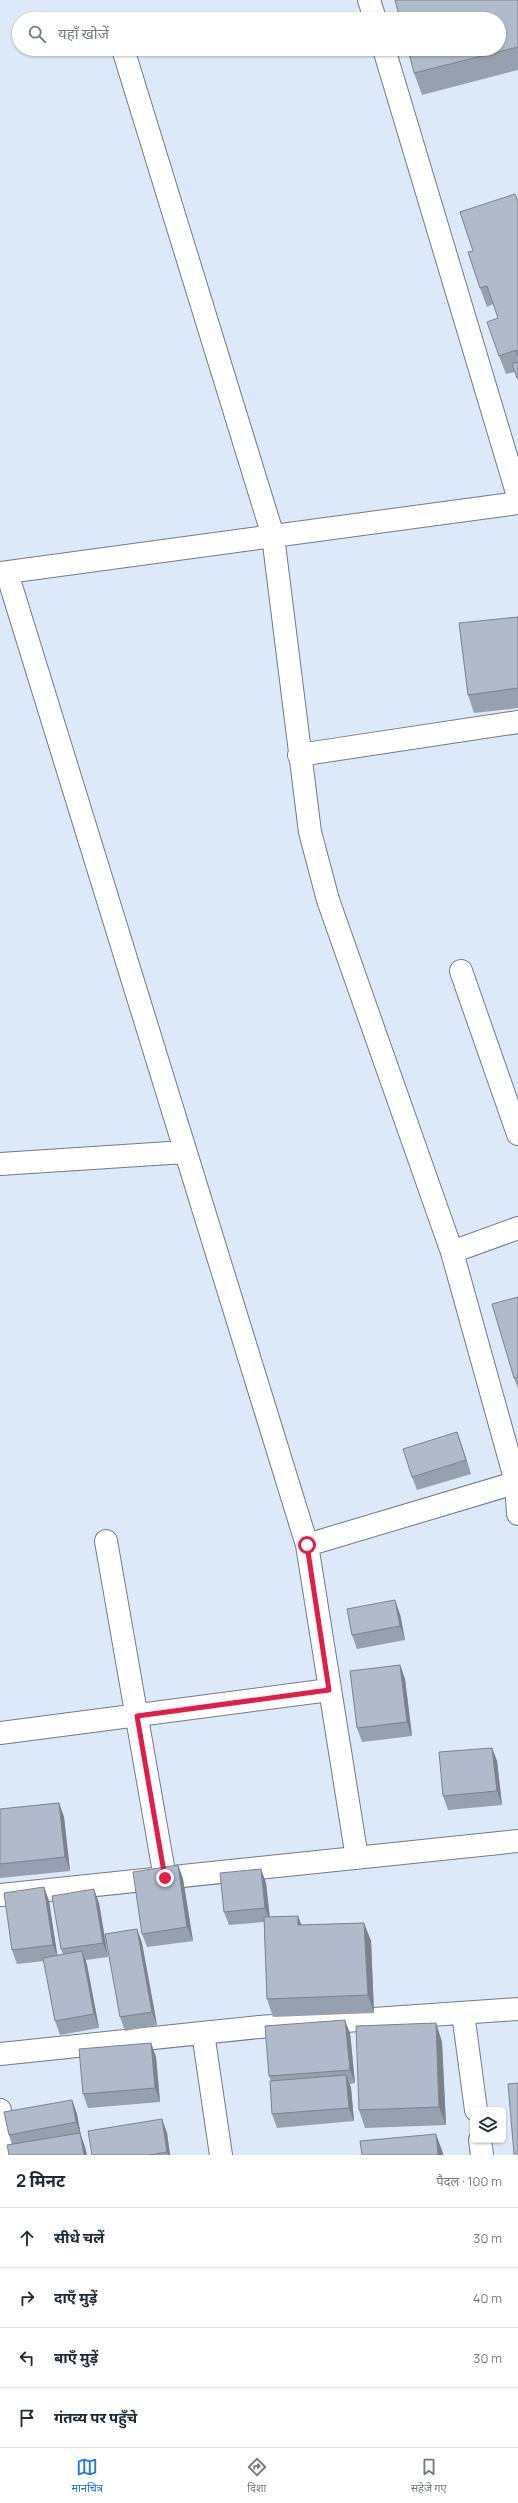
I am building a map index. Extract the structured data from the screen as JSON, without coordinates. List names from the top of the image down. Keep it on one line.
{"page":{"search":"यहाँ खोजें","heading":["2 मिनट","पैदल · 100 m"],"list":[["सीधे चलें","30 m"],["दाएँ मुड़ें","40 m"],["बाएँ मुड़ें","30 m"],"गंतव्य पर पहुँचे"],"nav":["मानचित्र","दिशा","सहेजे गए"]}}
